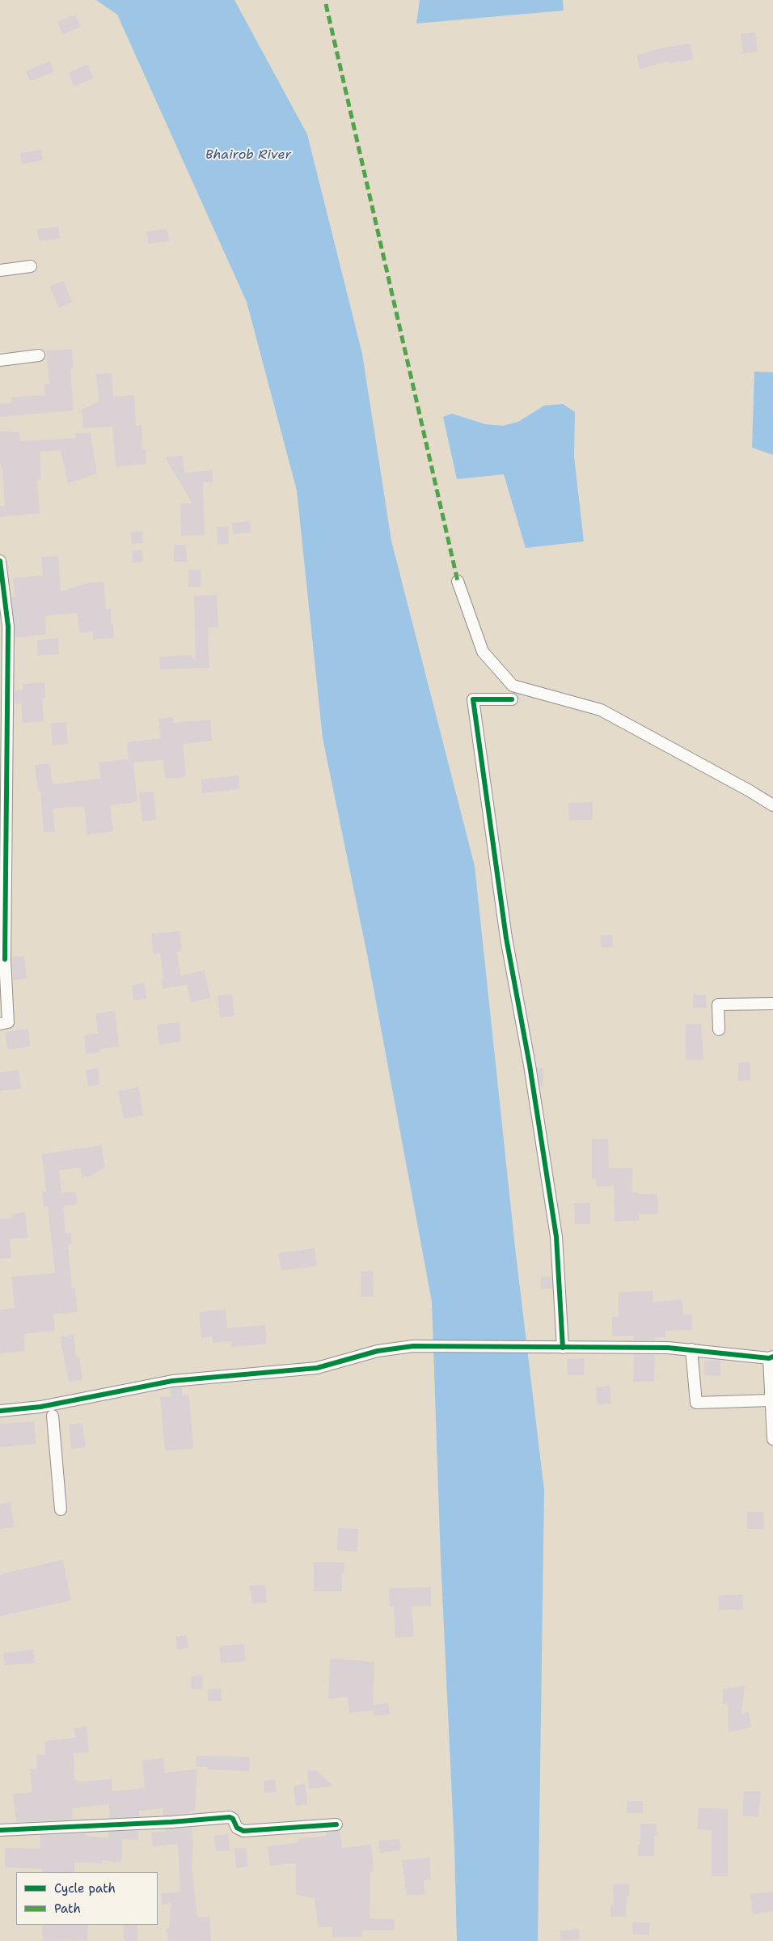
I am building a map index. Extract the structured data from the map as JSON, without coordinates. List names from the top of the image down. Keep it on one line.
{"water":["Bhairob River"],"legend":["Cycle path","Path"]}
